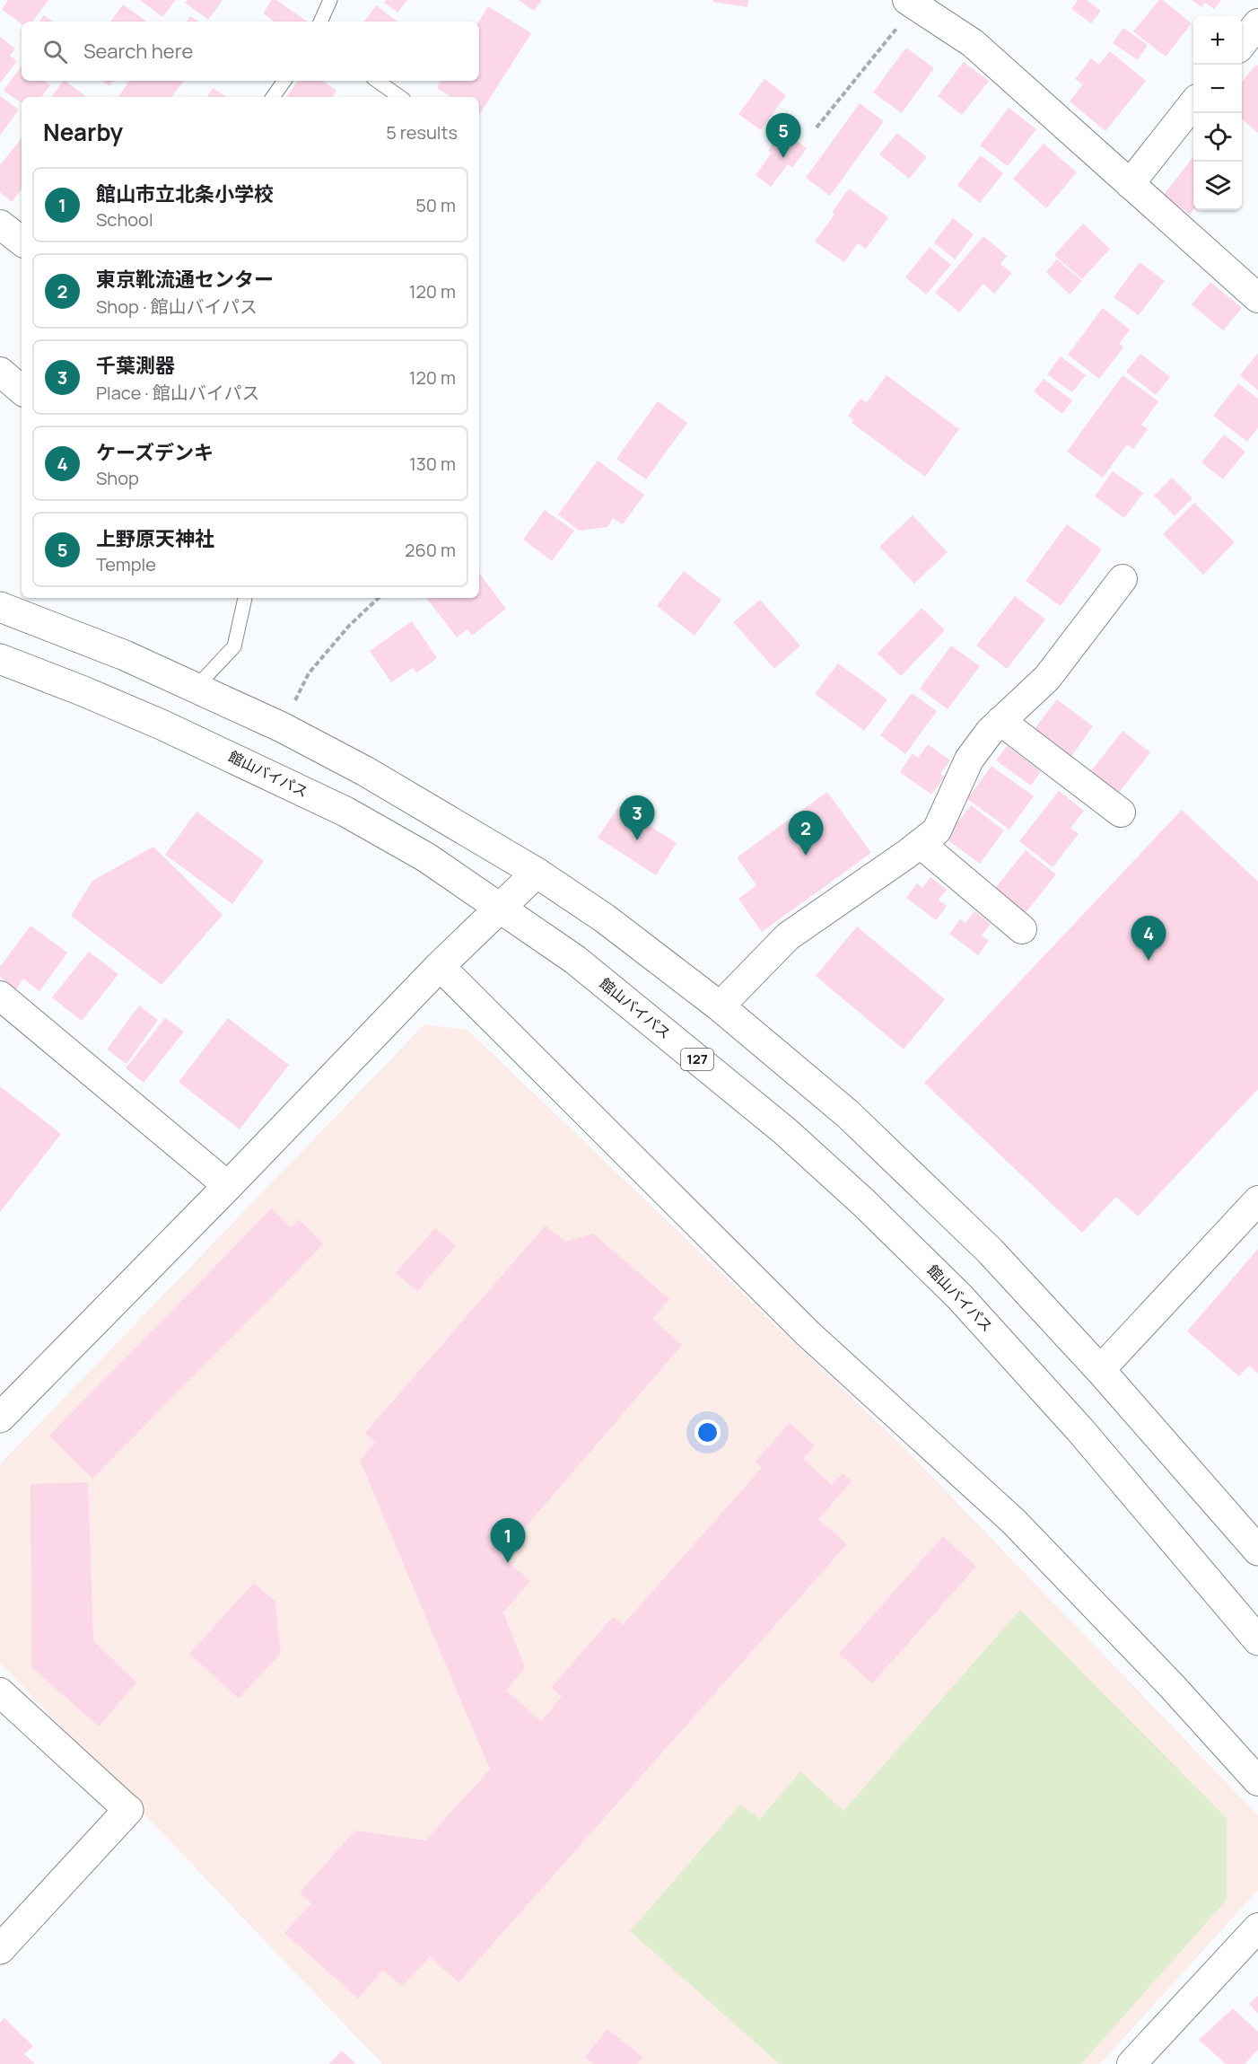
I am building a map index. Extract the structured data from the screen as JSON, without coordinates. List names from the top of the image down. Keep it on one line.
{"streets":{"main road":["館山バイパス","127"]},"page":{"map_buttons":["+","−"],"search":"Search here","heading":["Nearby","5 results"],"pins":["5","3","2","4","1"],"list":[{"mark":"1","name":"館山市立北条小学校","note":"School","value":"50 m"},{"mark":"2","name":"東京靴流通センター","note":"Shop · 館山バイパス","value":"120 m"},{"mark":"3","name":"千葉測器","note":"Place · 館山バイパス","value":"120 m"},{"mark":"4","name":"ケーズデンキ","note":"Shop","value":"130 m"},{"mark":"5","name":"上野原天神社","note":"Temple","value":"260 m"}]}}
